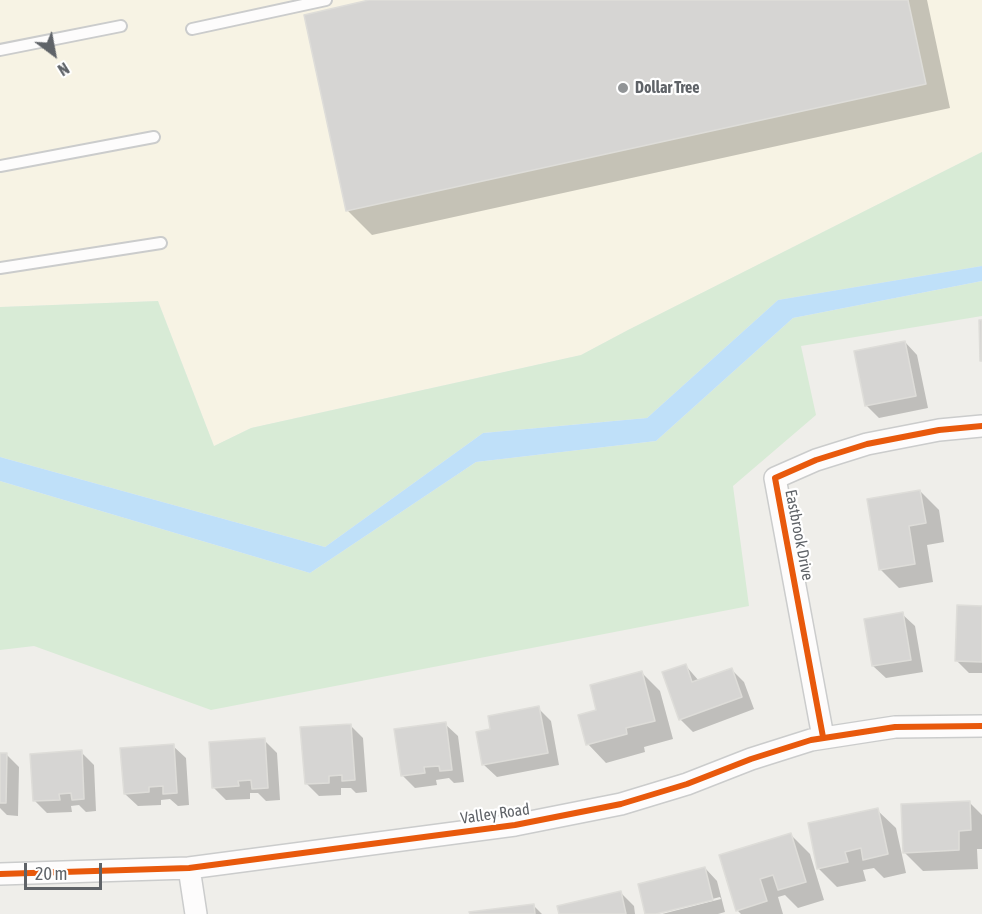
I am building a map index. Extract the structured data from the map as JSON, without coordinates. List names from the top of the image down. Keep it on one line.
{"streets":{"street":["Eastbrook Drive","Valley Road"]},"crossings":[["Eastbrook Drive","Valley Road"]],"places":["Dollar Tree"],"scale_bar":"20 m","north":"bottom right"}
